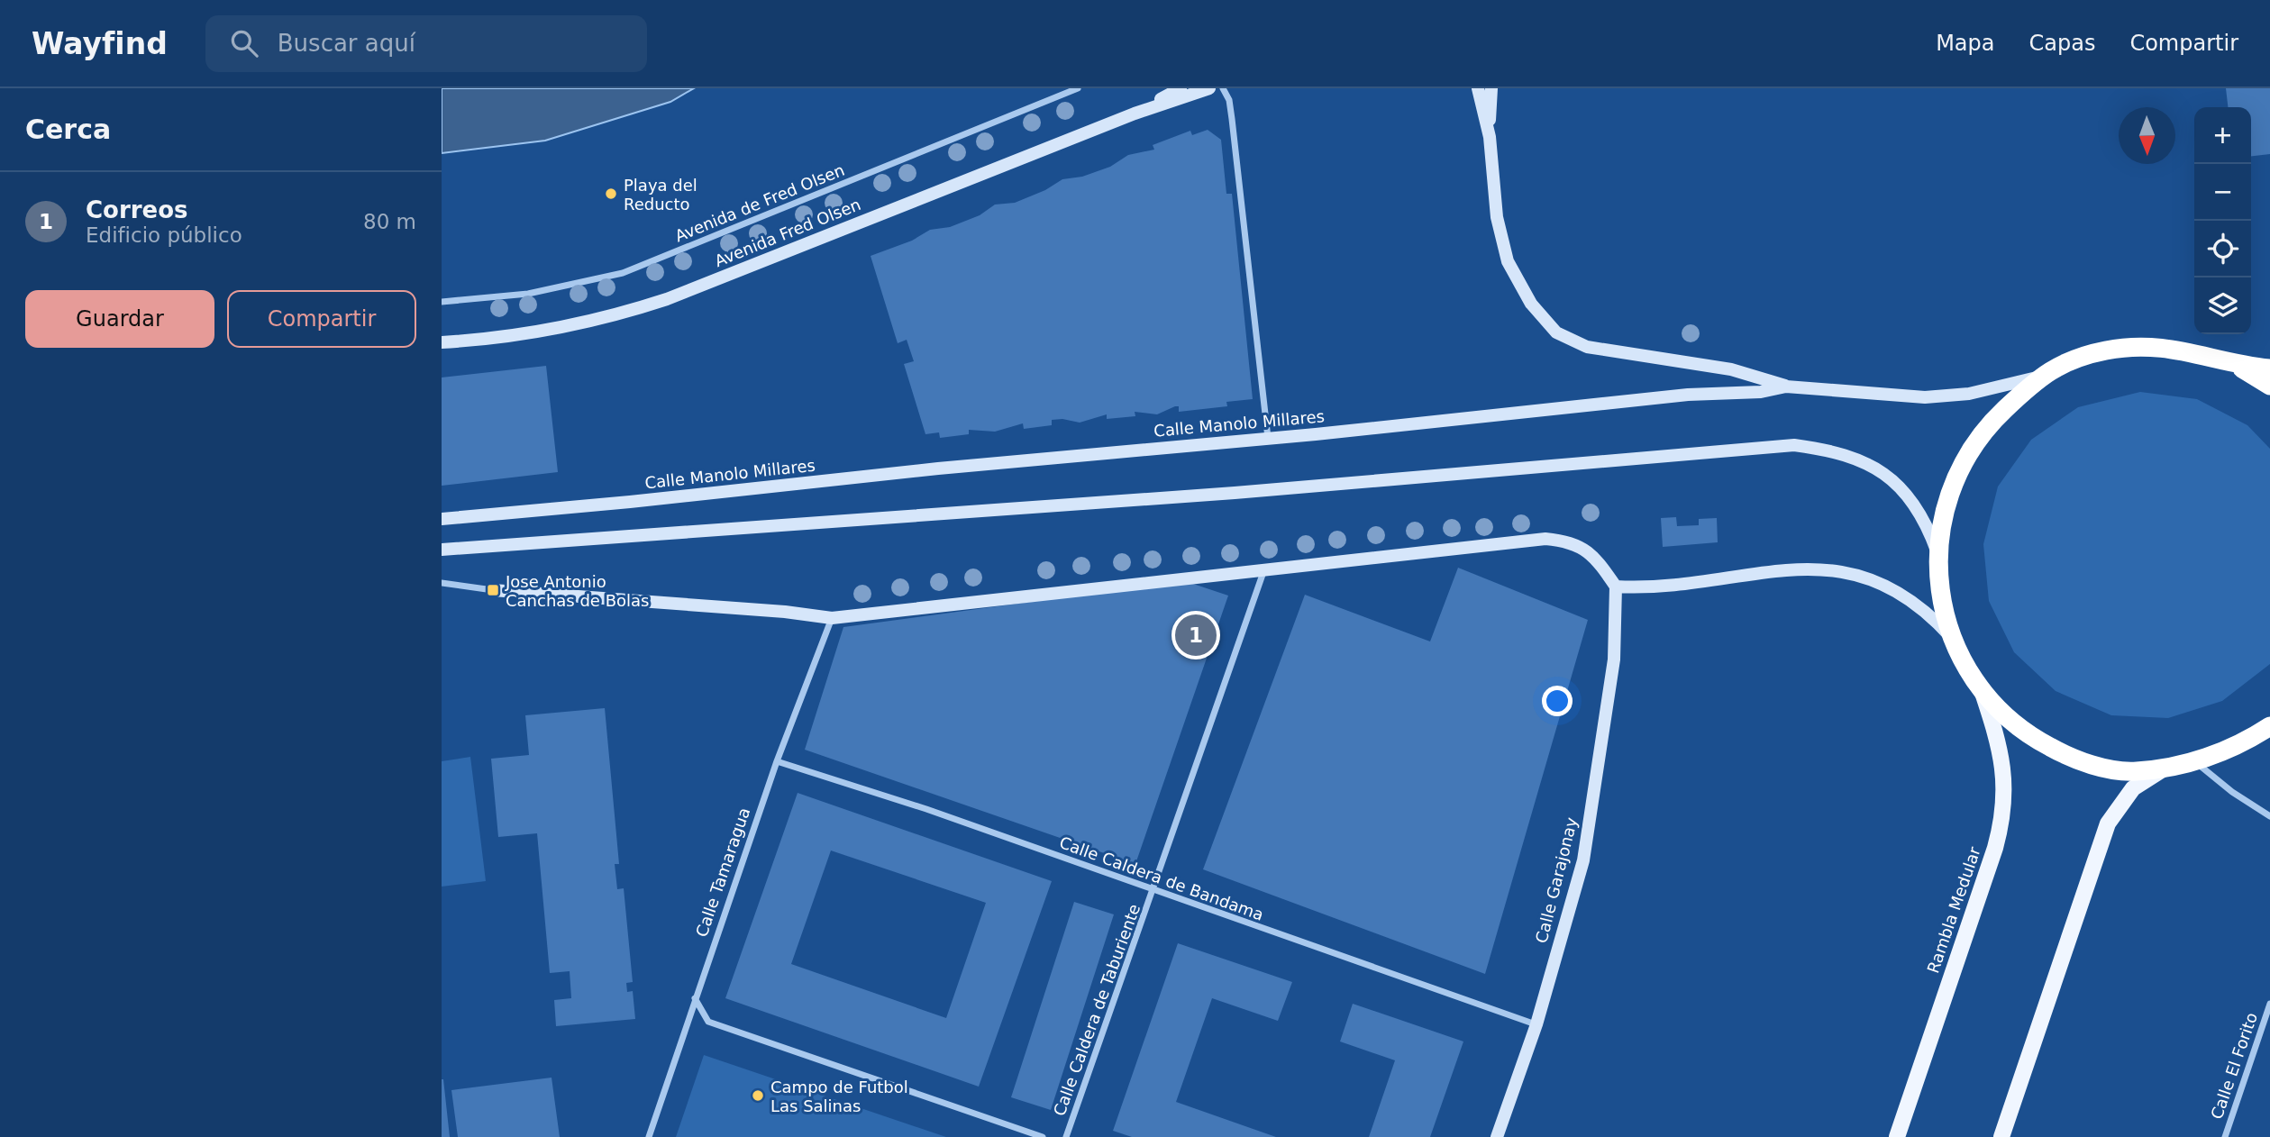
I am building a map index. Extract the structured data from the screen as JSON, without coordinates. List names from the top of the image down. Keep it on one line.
{"streets":{"main road":["Avenida Fred Olsen","Calle Manolo Millares","Calle Garajonay","Rambla Medular"],"street":["Avenida de Fred Olsen","Calle Tamaragua","Calle Caldera de Bandama","Calle Caldera de Taburiente","Calle El Forito"]},"crossings":[["Calle Tamaragua","Calle Caldera de Bandama"],["Calle Caldera de Bandama","Calle Garajonay"],["Calle Caldera de Bandama","Calle Caldera de Taburiente"]],"places":{"other":["Playa del Reducto","Campo de Futbol Las Salinas"],"transit":["Jose Antonio Canchas de Bolas"]},"north":"bottom","page":{"header":"Wayfind","search":"Buscar aquí","nav":["Mapa","Capas","Compartir"],"heading":"Cerca","map_buttons":["+","−"],"list":[{"mark":"1","name":"Correos","note":"Edificio público","value":"80 m"}],"buttons":["Guardar","Compartir"],"pins":"1"}}
